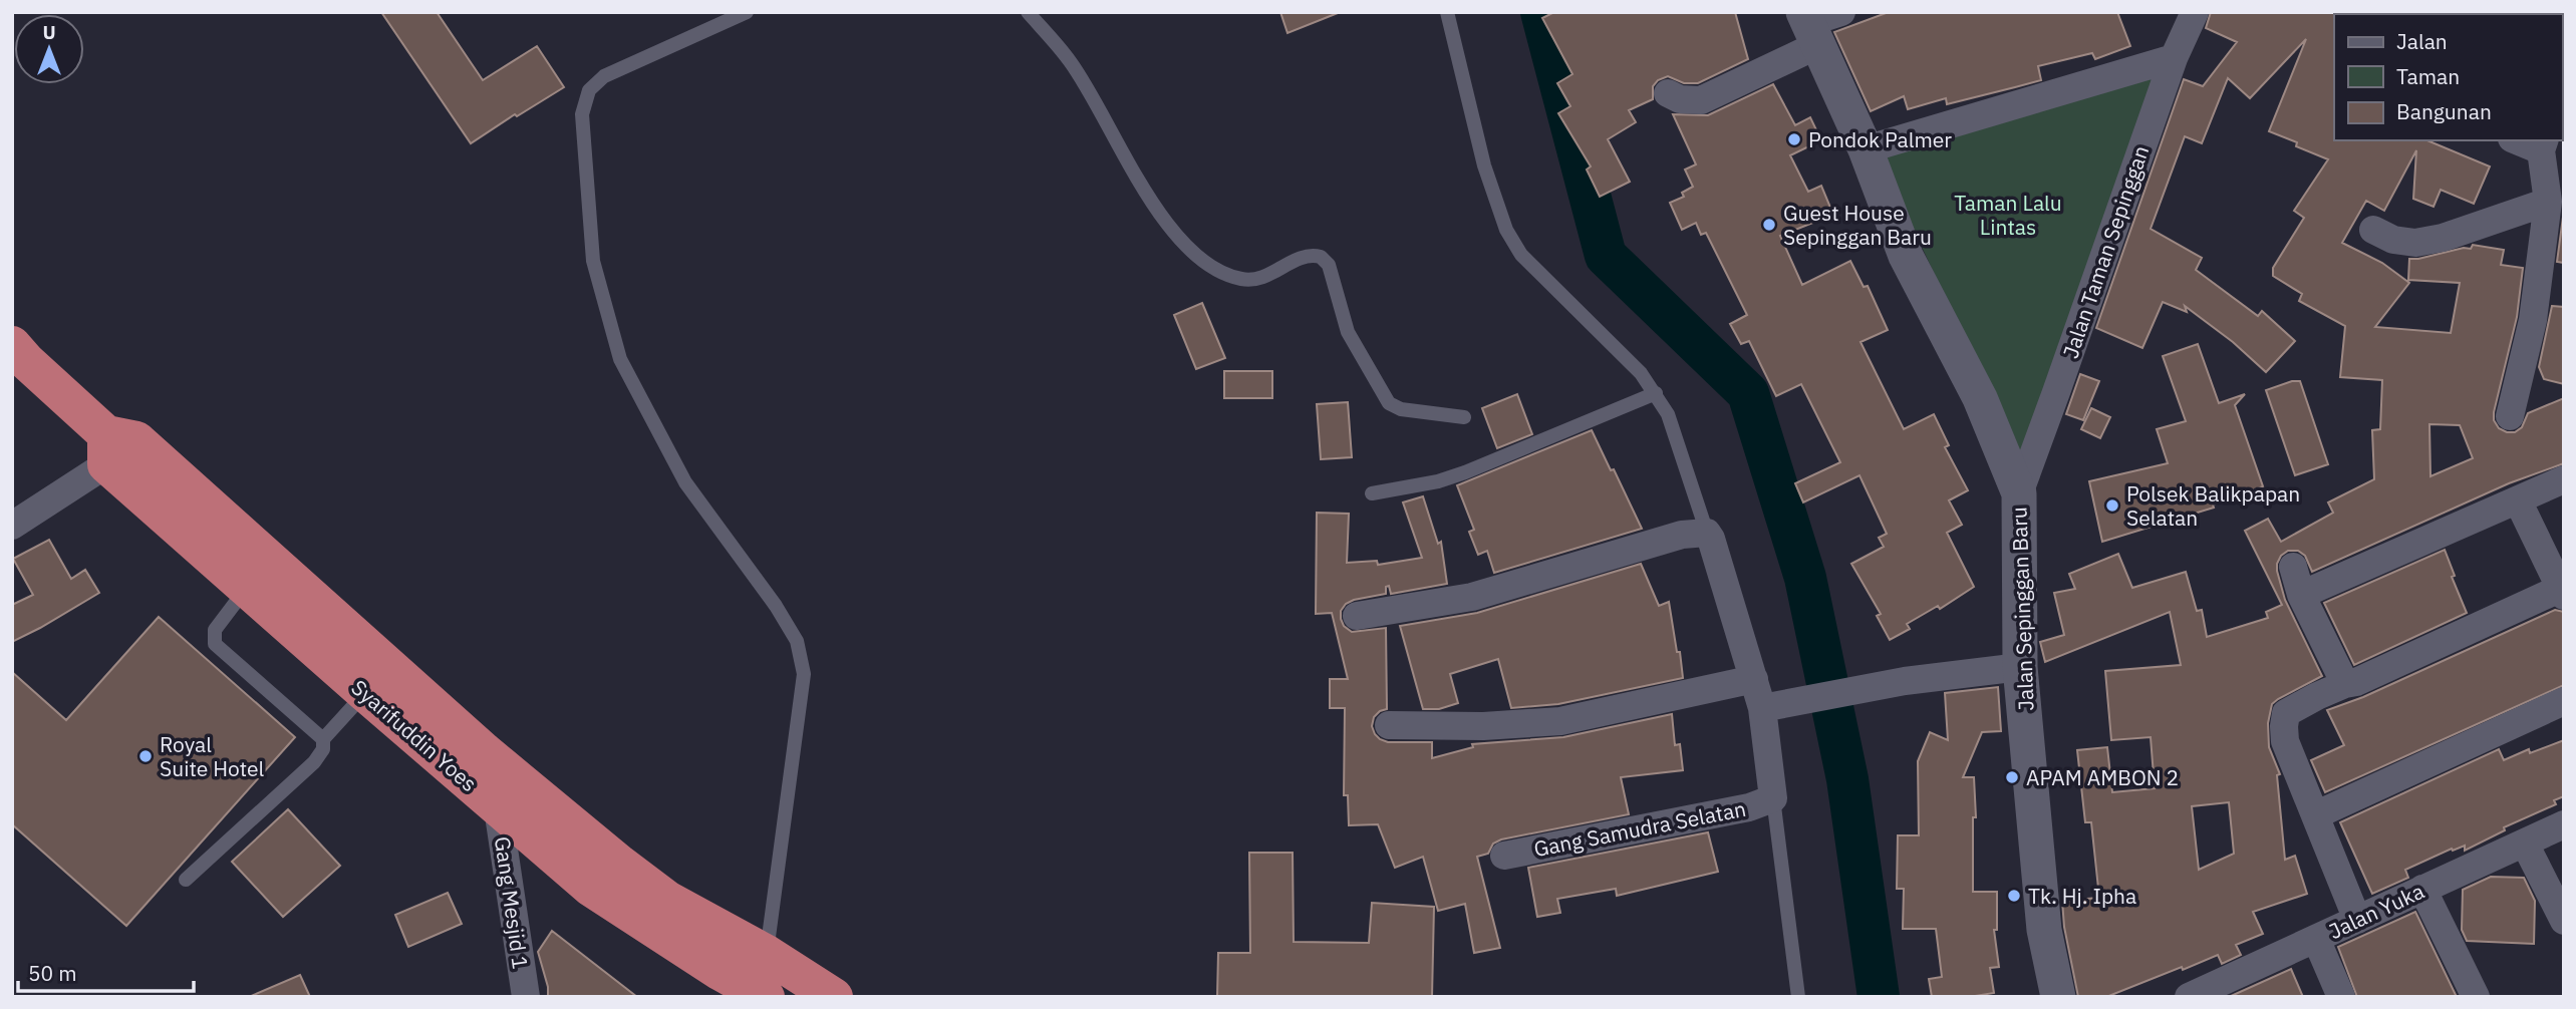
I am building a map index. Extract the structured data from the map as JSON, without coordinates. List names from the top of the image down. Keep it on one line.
{"streets":{"highway":["Syarifuddin Yoes"],"street":["Jalan Taman Sepinggan","Jalan Sepinggan Baru","Gang Samudra Selatan","Gang Mesjid 1","Jalan Yuka"]},"crossings":[["Jalan Taman Sepinggan","Jalan Sepinggan Baru"],["Syarifuddin Yoes","Gang Mesjid 1"]],"parks":["Taman Lalu Lintas"],"places":["Pondok Palmer","Guest House Sepinggan Baru","Polsek Balikpapan Selatan","Royal Suite Hotel","APAM AMBON 2","Tk. Hj. Ipha"],"legend":["Jalan","Taman","Bangunan"],"scale_bar":"50 m","north":"top"}
